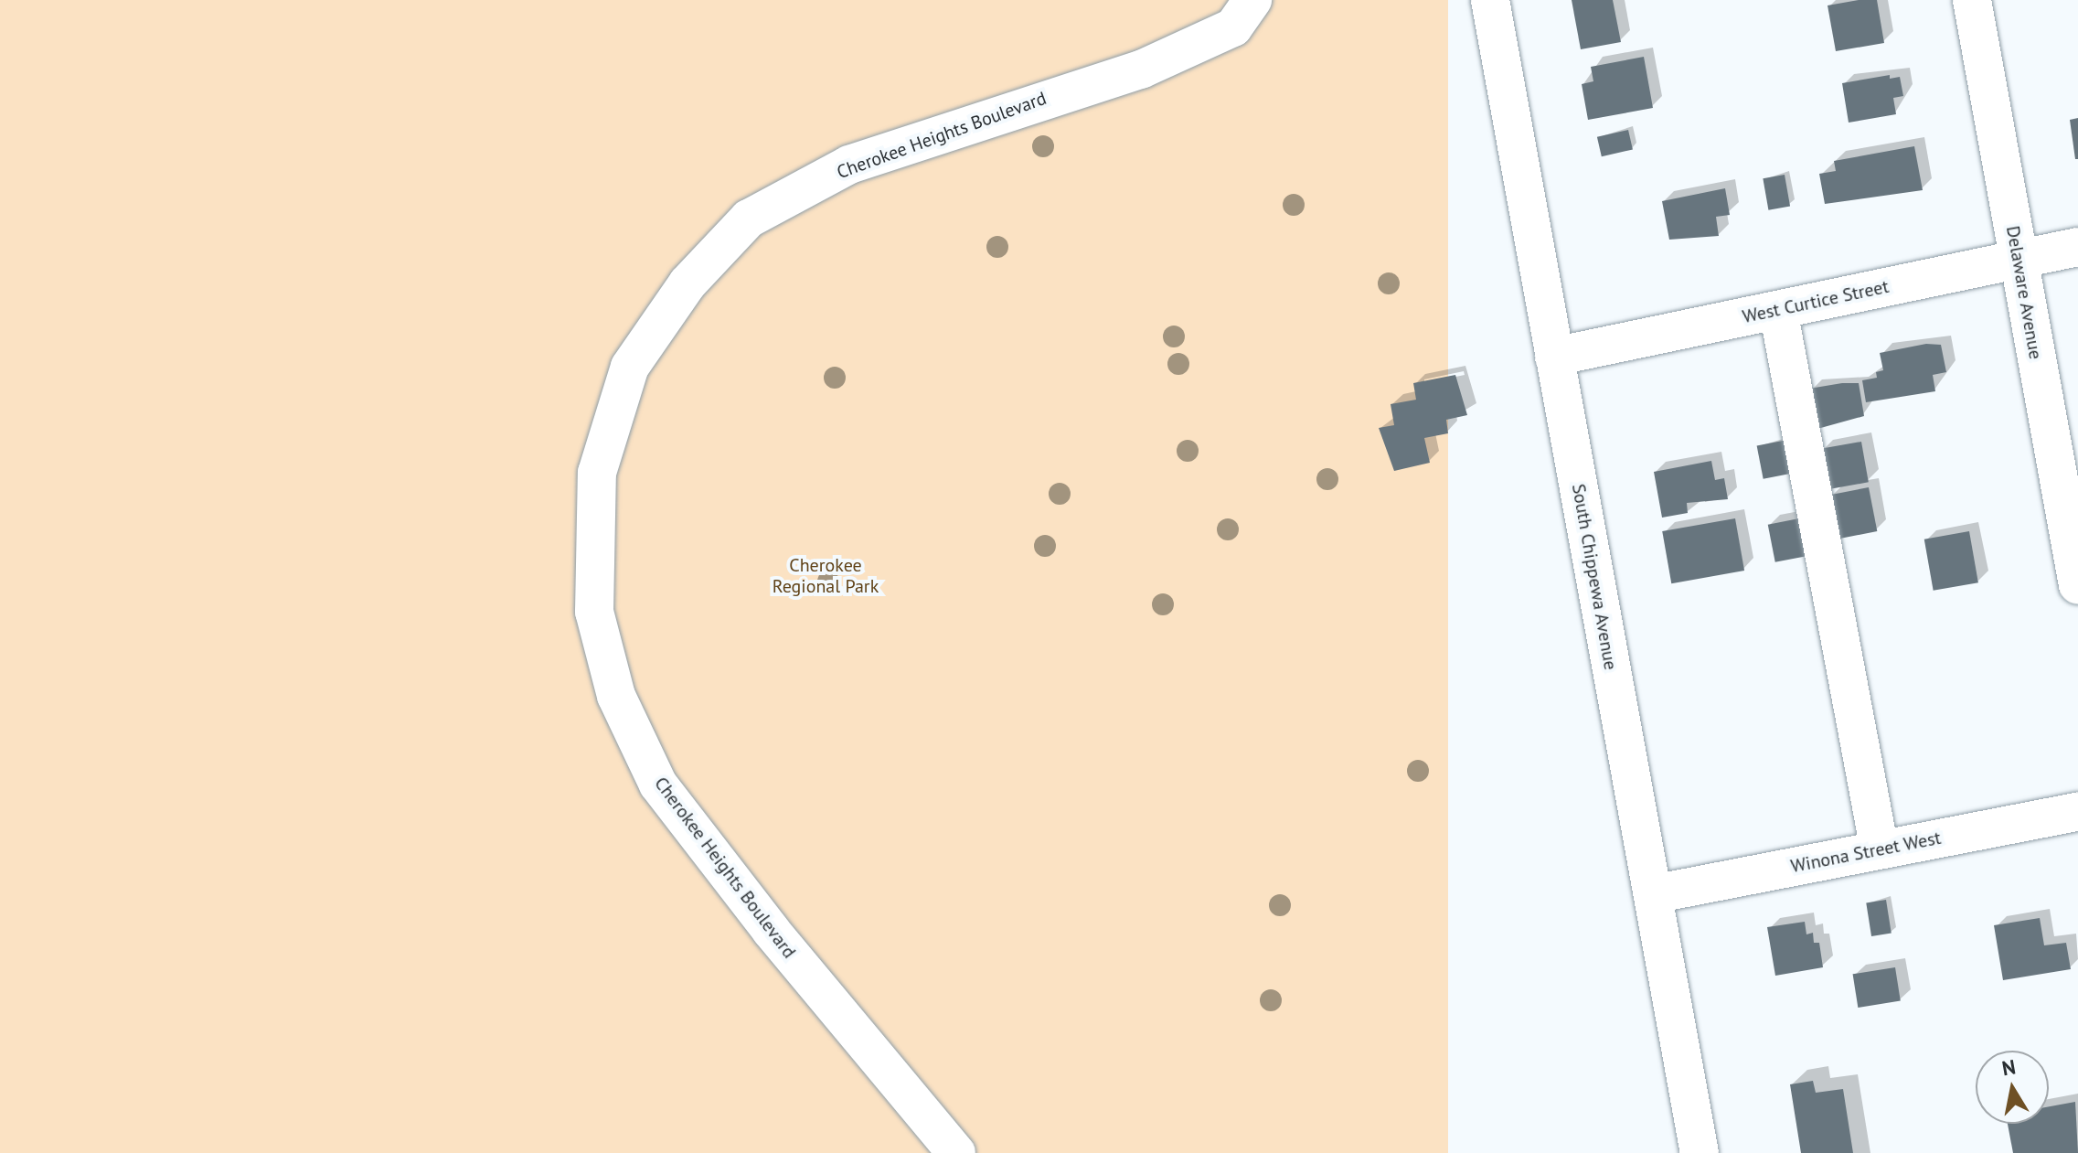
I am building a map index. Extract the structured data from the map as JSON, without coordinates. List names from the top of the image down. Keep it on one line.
{"streets":{"street":["Cherokee Heights Boulevard","Delaware Avenue","West Curtice Street","South Chippewa Avenue","Winona Street West"]},"crossings":[["Delaware Avenue","West Curtice Street"],["West Curtice Street","South Chippewa Avenue"],["South Chippewa Avenue","Winona Street West"]],"parks":["Cherokee Regional Park"],"north":"top"}
